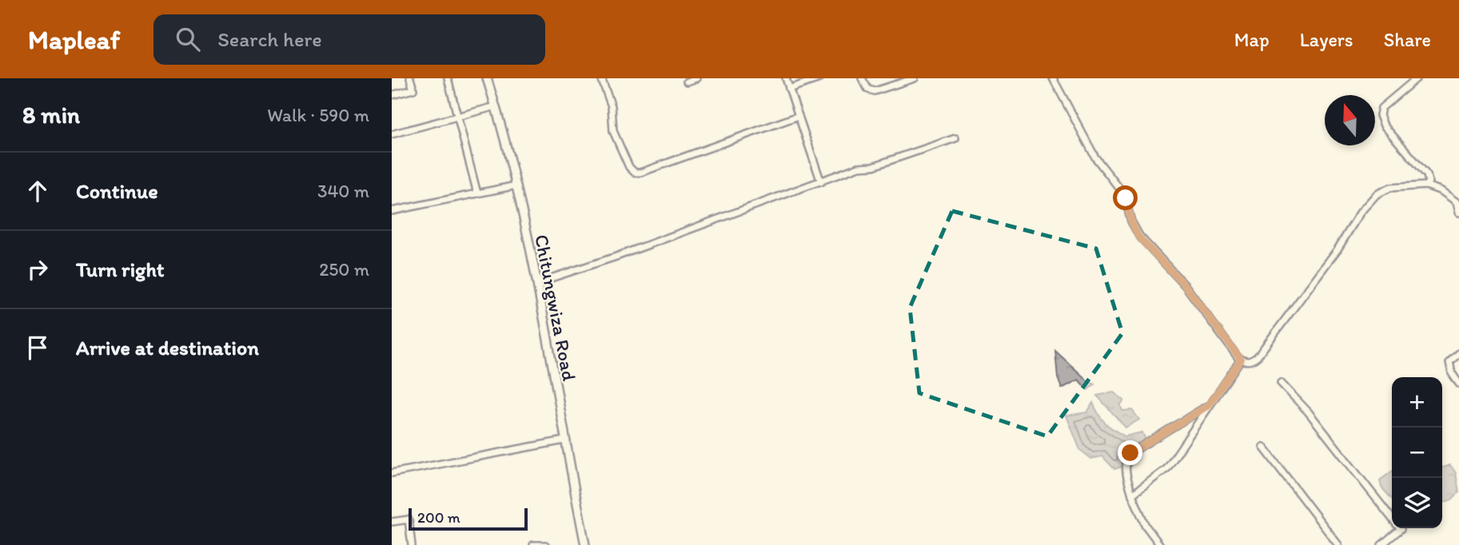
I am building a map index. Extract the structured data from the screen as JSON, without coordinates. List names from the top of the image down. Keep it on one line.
{"streets":{"main road":["Chitungwiza Road"]},"scale_bar":"200 m","north":"top","page":{"header":"Mapleaf","search":"Search here","nav":["Map","Layers","Share"],"heading":["8 min","Walk · 590 m"],"list":[["Continue","340 m"],["Turn right","250 m"],"Arrive at destination"],"map_buttons":["+","−"],"scale":"200 m"}}
